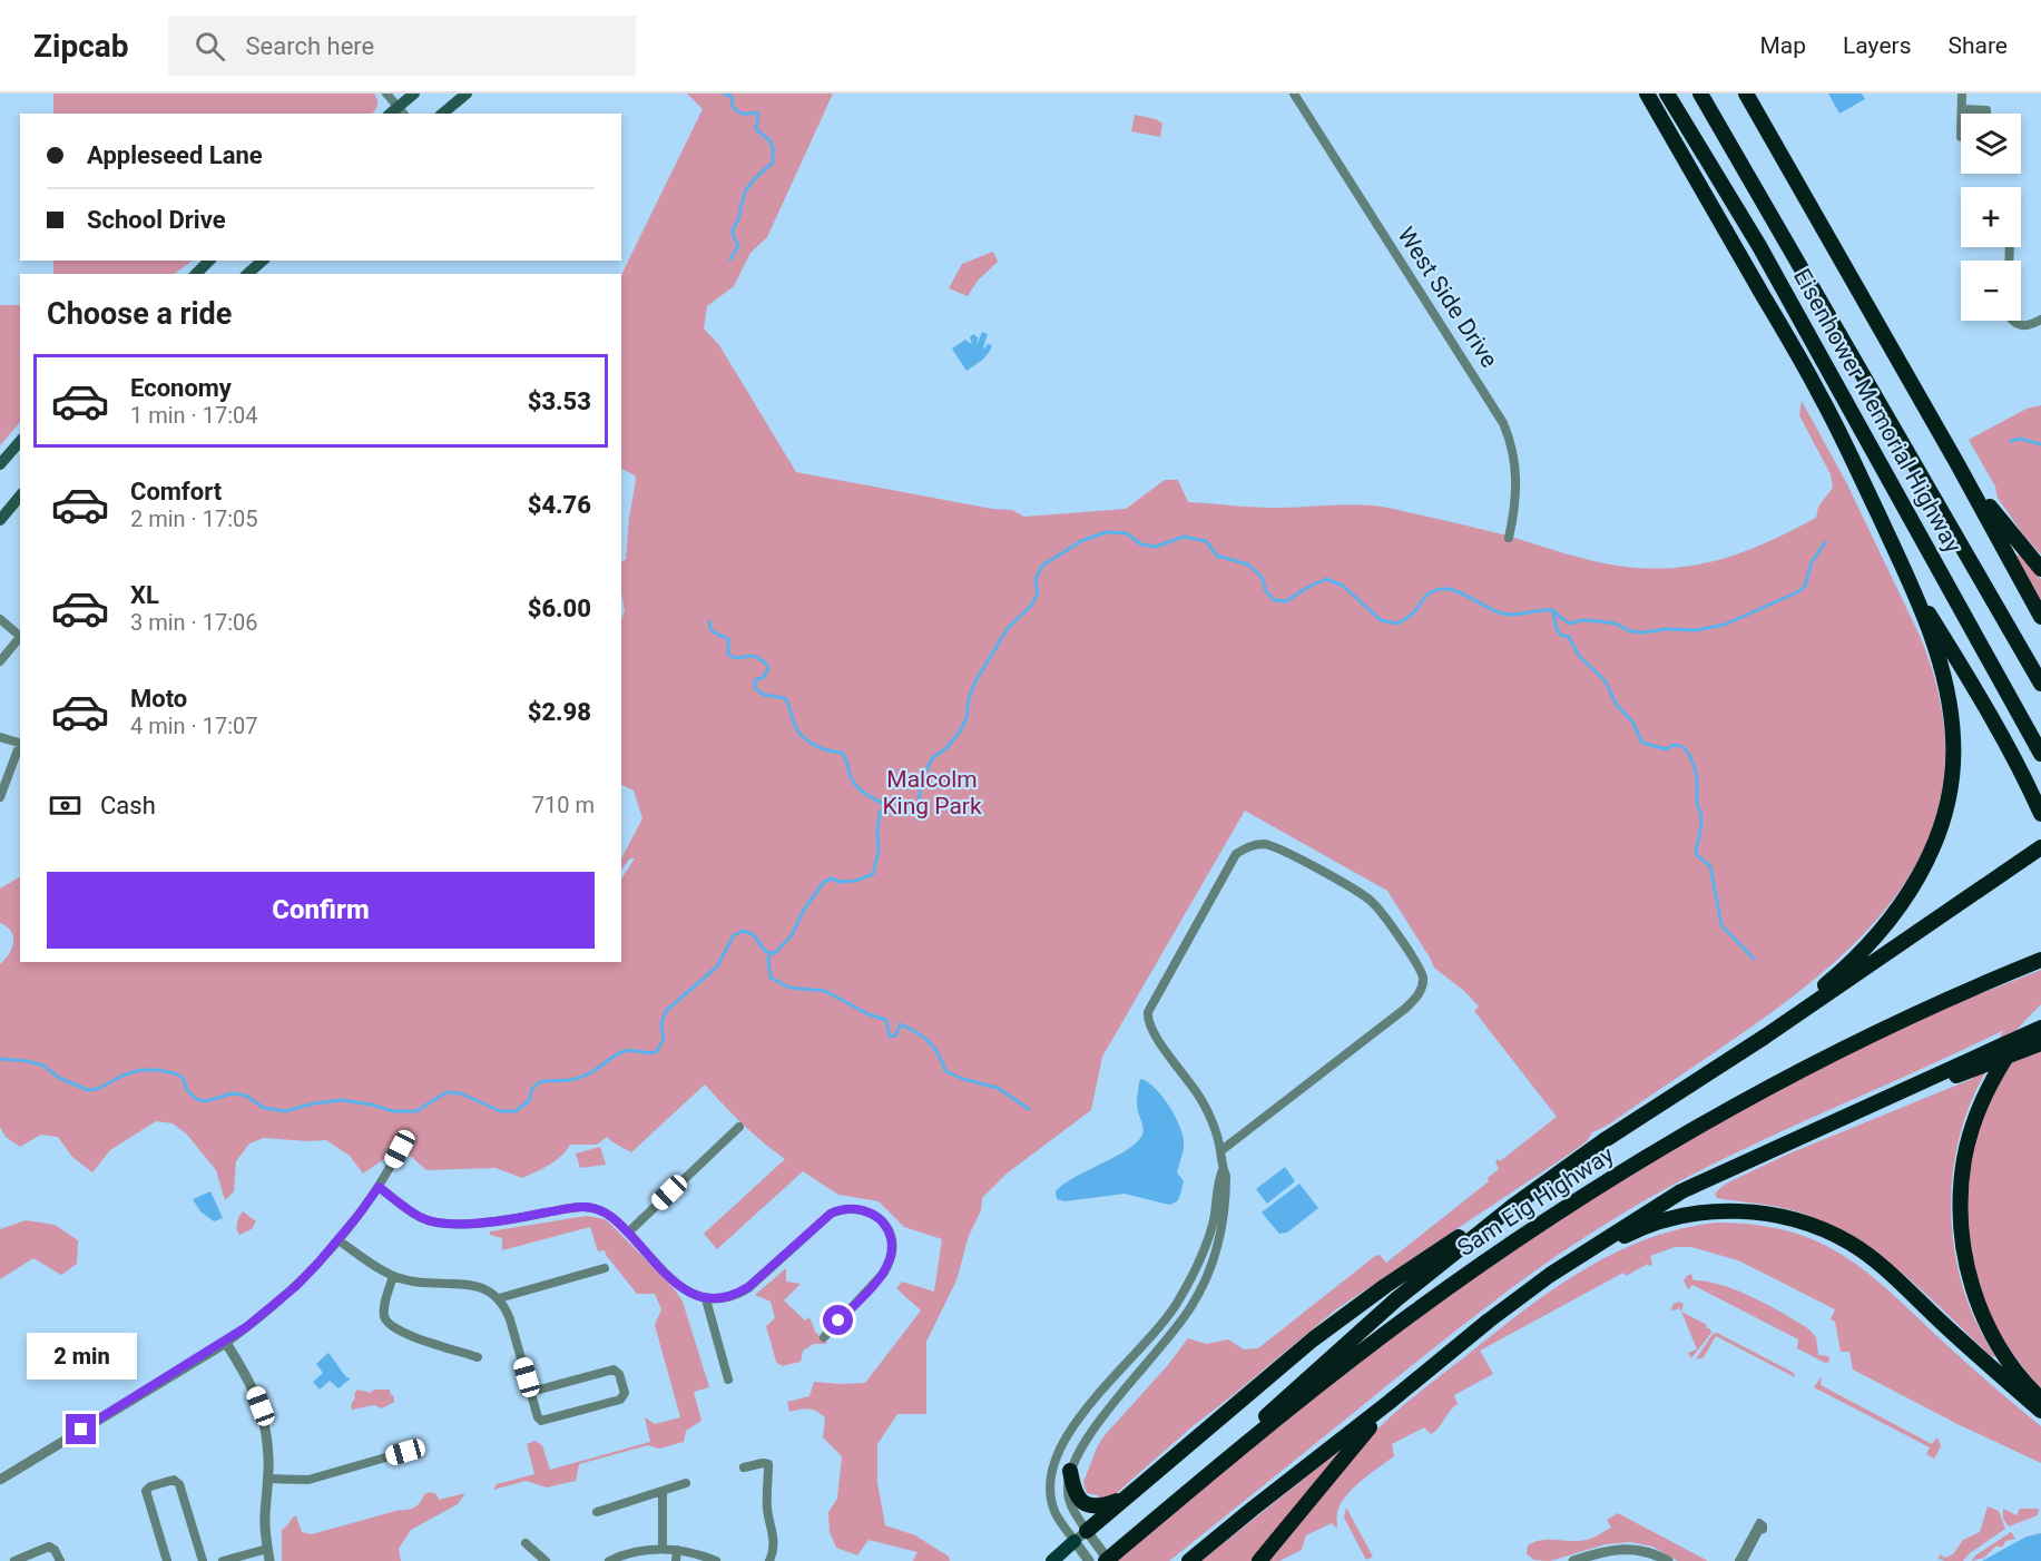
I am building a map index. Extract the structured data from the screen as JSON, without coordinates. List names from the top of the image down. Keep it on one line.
{"streets":{"highway":["Eisenhower Memorial Highway","Sam Eig Highway"],"street":["West Side Drive"]},"parks":["Malcolm King Park"],"page":{"header":"Zipcab","search":"Search here","nav":["Map","Layers","Share"],"map_buttons":["+","−"],"banner":["Appleseed Lane","School Drive"],"heading":"Choose a ride","list":[{"name":"Economy","note":"1 min · 17:04","value":"$3.53"},{"name":"Comfort","note":"2 min · 17:05","value":"$4.76"},{"name":"XL","note":"3 min · 17:06","value":"$6.00"},{"name":"Moto","note":"4 min · 17:07","value":"$2.98"}],"pay":["Cash","710 m"],"buttons":"Confirm","bubble":"2 min"}}
